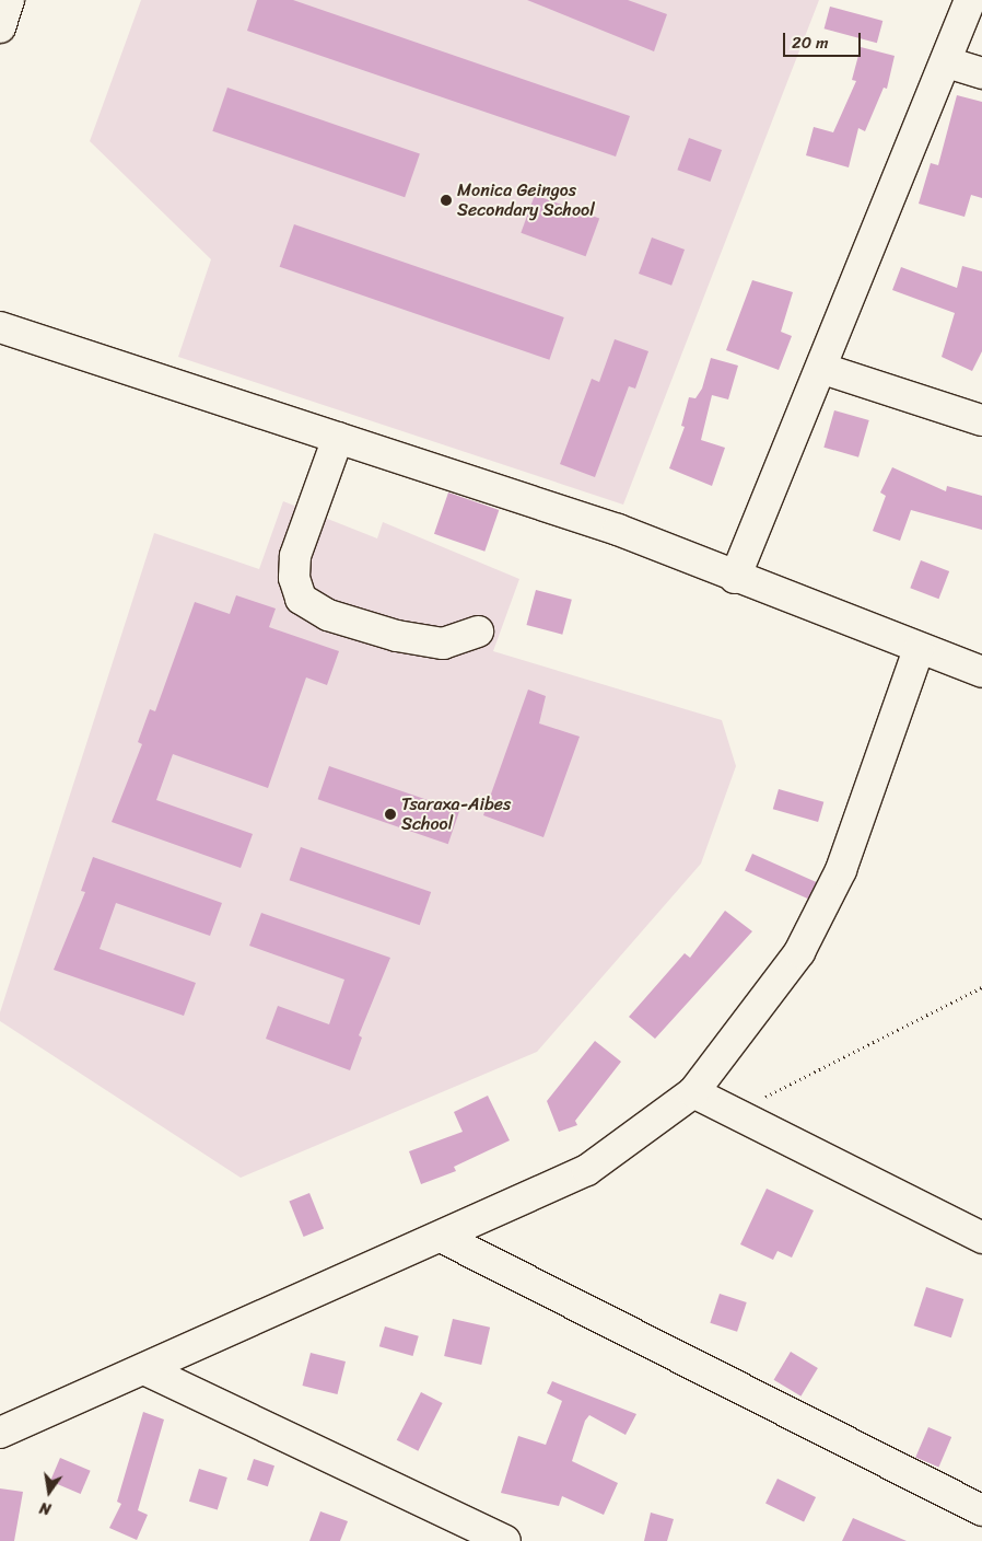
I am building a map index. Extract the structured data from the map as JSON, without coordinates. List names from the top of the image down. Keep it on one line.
{"places":["Monica Geingos Secondary School","Tsaraxa-Aibes School"],"scale_bar":"20 m","north":"bottom"}
